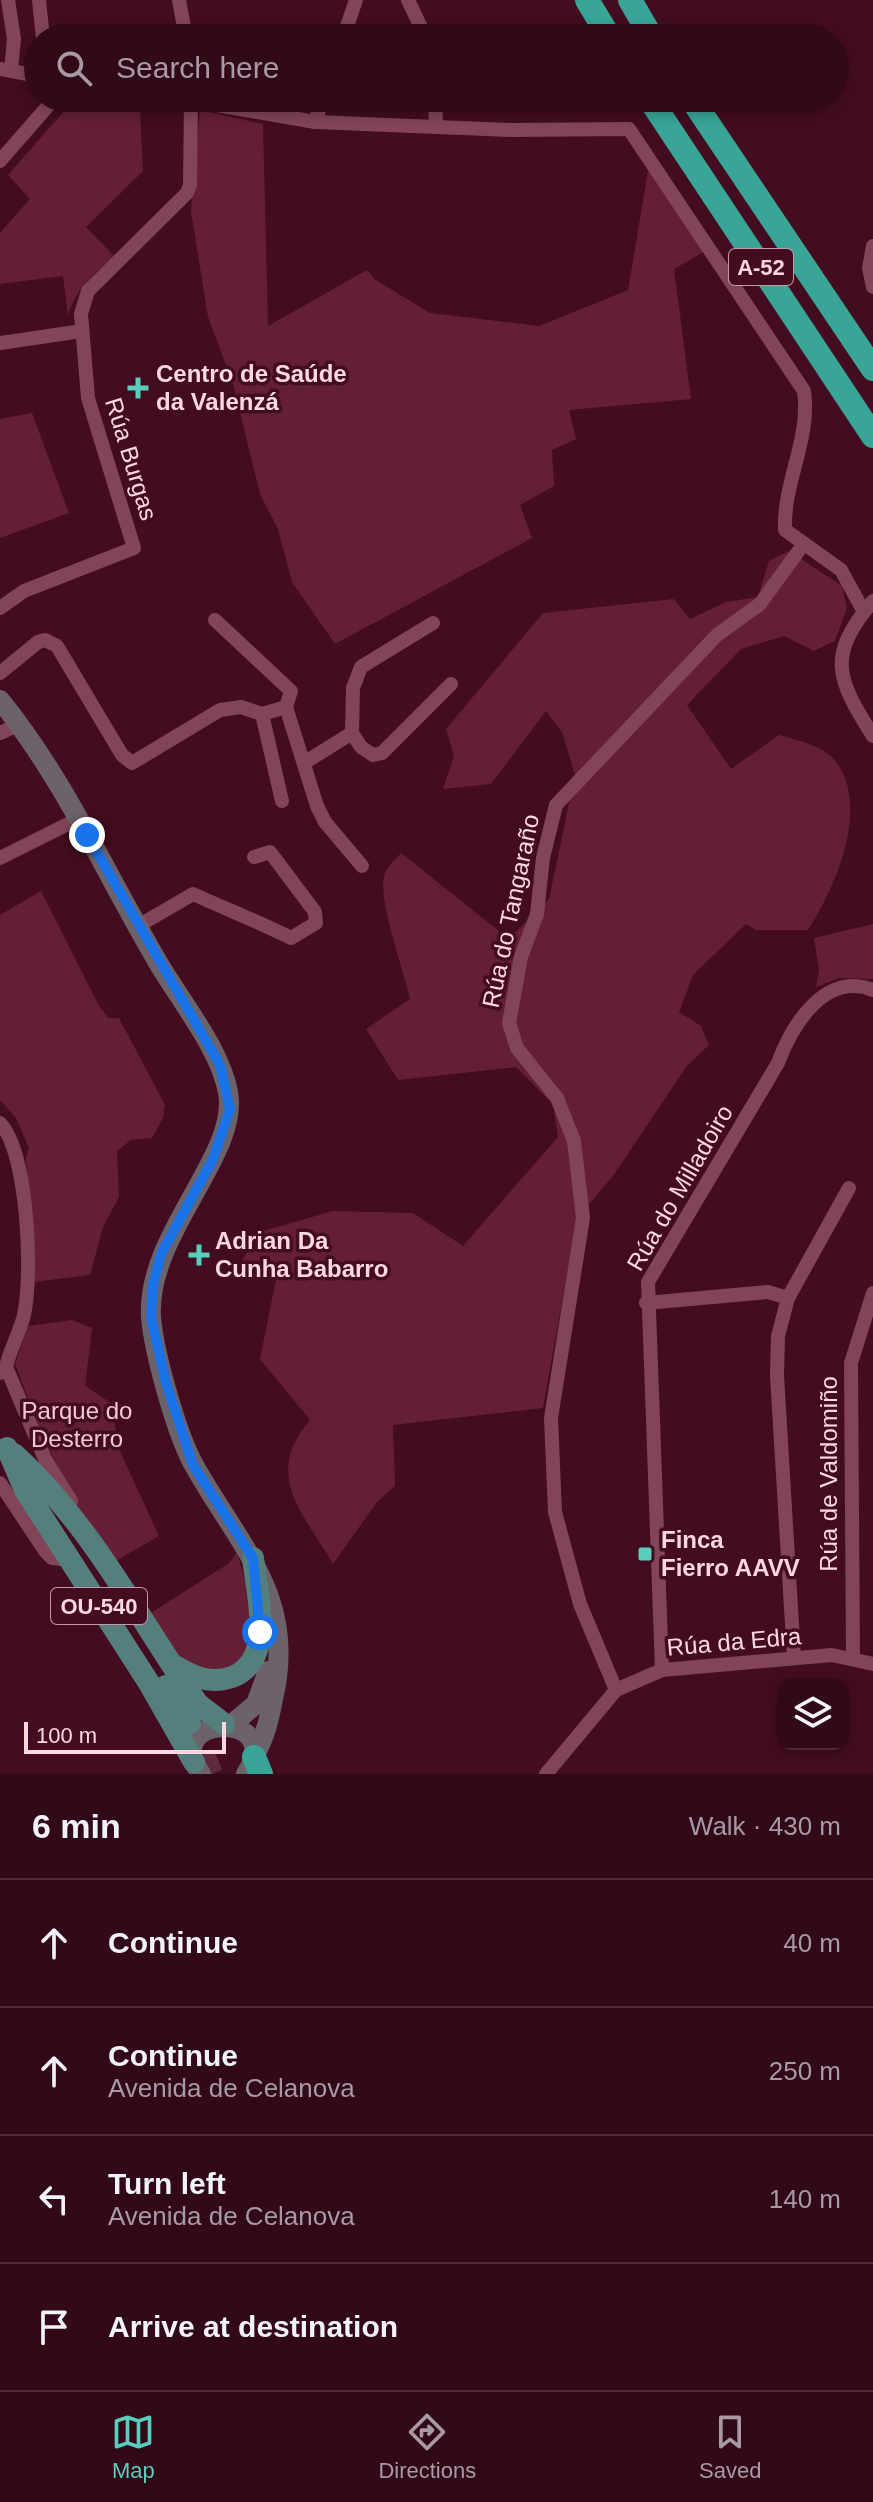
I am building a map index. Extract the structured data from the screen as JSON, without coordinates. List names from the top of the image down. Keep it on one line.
{"streets":{"highway":["A-52"],"main road":["OU-540"],"street":["Rúa Burgas","Rúa do Tangaraño","Rúa do Milladoiro","Rúa de Valdomiño","Rúa da Edra"]},"crossings":[["Rúa do Tangaraño","Rúa da Edra"],["Rúa do Milladoiro","Rúa da Edra"],["Rúa de Valdomiño","Rúa da Edra"]],"parks":["Parque do Desterro"],"places":{"health":["Centro de Saúde da Valenzá","Adrian Da Cunha Babarro"],"transit":["Finca Fierro AAVV"]},"scale_bar":"100 m","page":{"search":"Search here","scale":"100 m","heading":["6 min","Walk · 430 m"],"list":[["Continue","40 m"],["Continue","Avenida de Celanova","250 m"],["Turn left","Avenida de Celanova","140 m"],"Arrive at destination"],"nav":["Map","Directions","Saved"]}}
